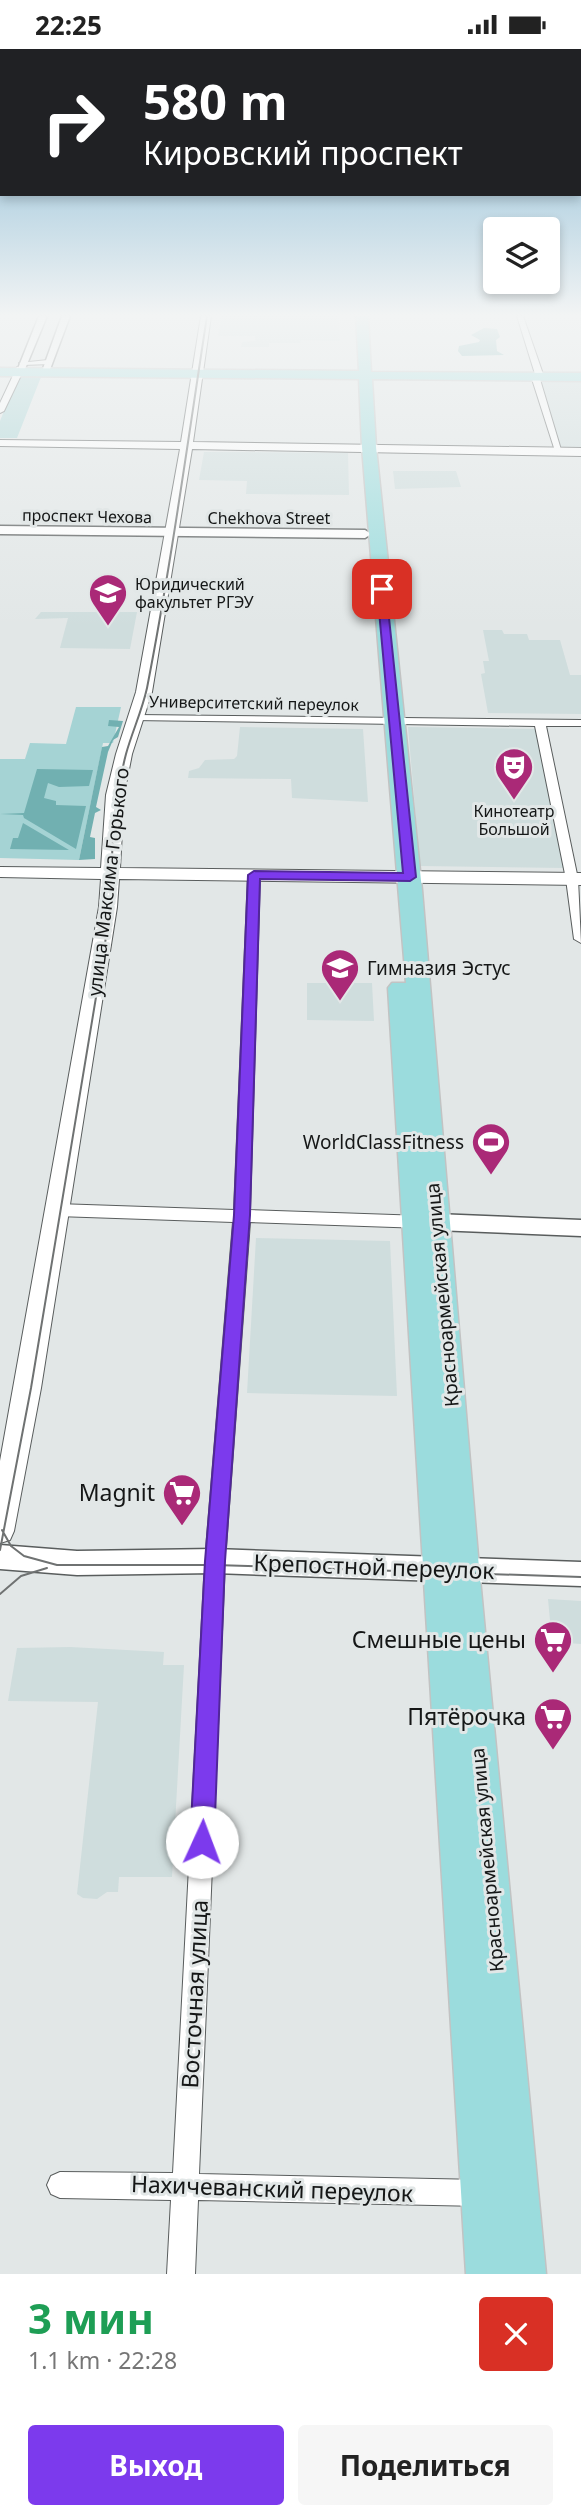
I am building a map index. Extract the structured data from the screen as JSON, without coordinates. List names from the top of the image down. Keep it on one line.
{"streets":{"main road":["улица Максима Горького","Красноармейская улица"],"street":["проспект Чехова","Chekhova Street","Университетский переулок","Крепостной переулок","Восточная улица","Нахичеванский переулок"]},"crossings":[["проспект Чехова","Chekhova Street"],["проспект Чехова","улица Максима Горького"],["Chekhova Street","улица Максима Горького"],["Chekhova Street","Красноармейская улица"],["Университетский переулок","улица Максима Горького"],["Университетский переулок","Красноармейская улица"],["Красноармейская улица","Крепостной переулок"],["Красноармейская улица","Нахичеванский переулок"],["Крепостной переулок","Восточная улица"],["Восточная улица","Нахичеванский переулок"]],"places":{"school or university":["Юридический факультет РГЭУ","Гимназия Эстус"],"theatre":["Кинотеатр Большой"],"sports":["WorldClassFitness"],"supermarket":["Magnit","Смешные цены","Пятёрочка"]},"page":{"status":"22:25","turn":["580 m","Кировский проспект"],"heading":["3 мин","1.1 km · 22:28"],"buttons":["Выход","Поделиться"]}}
